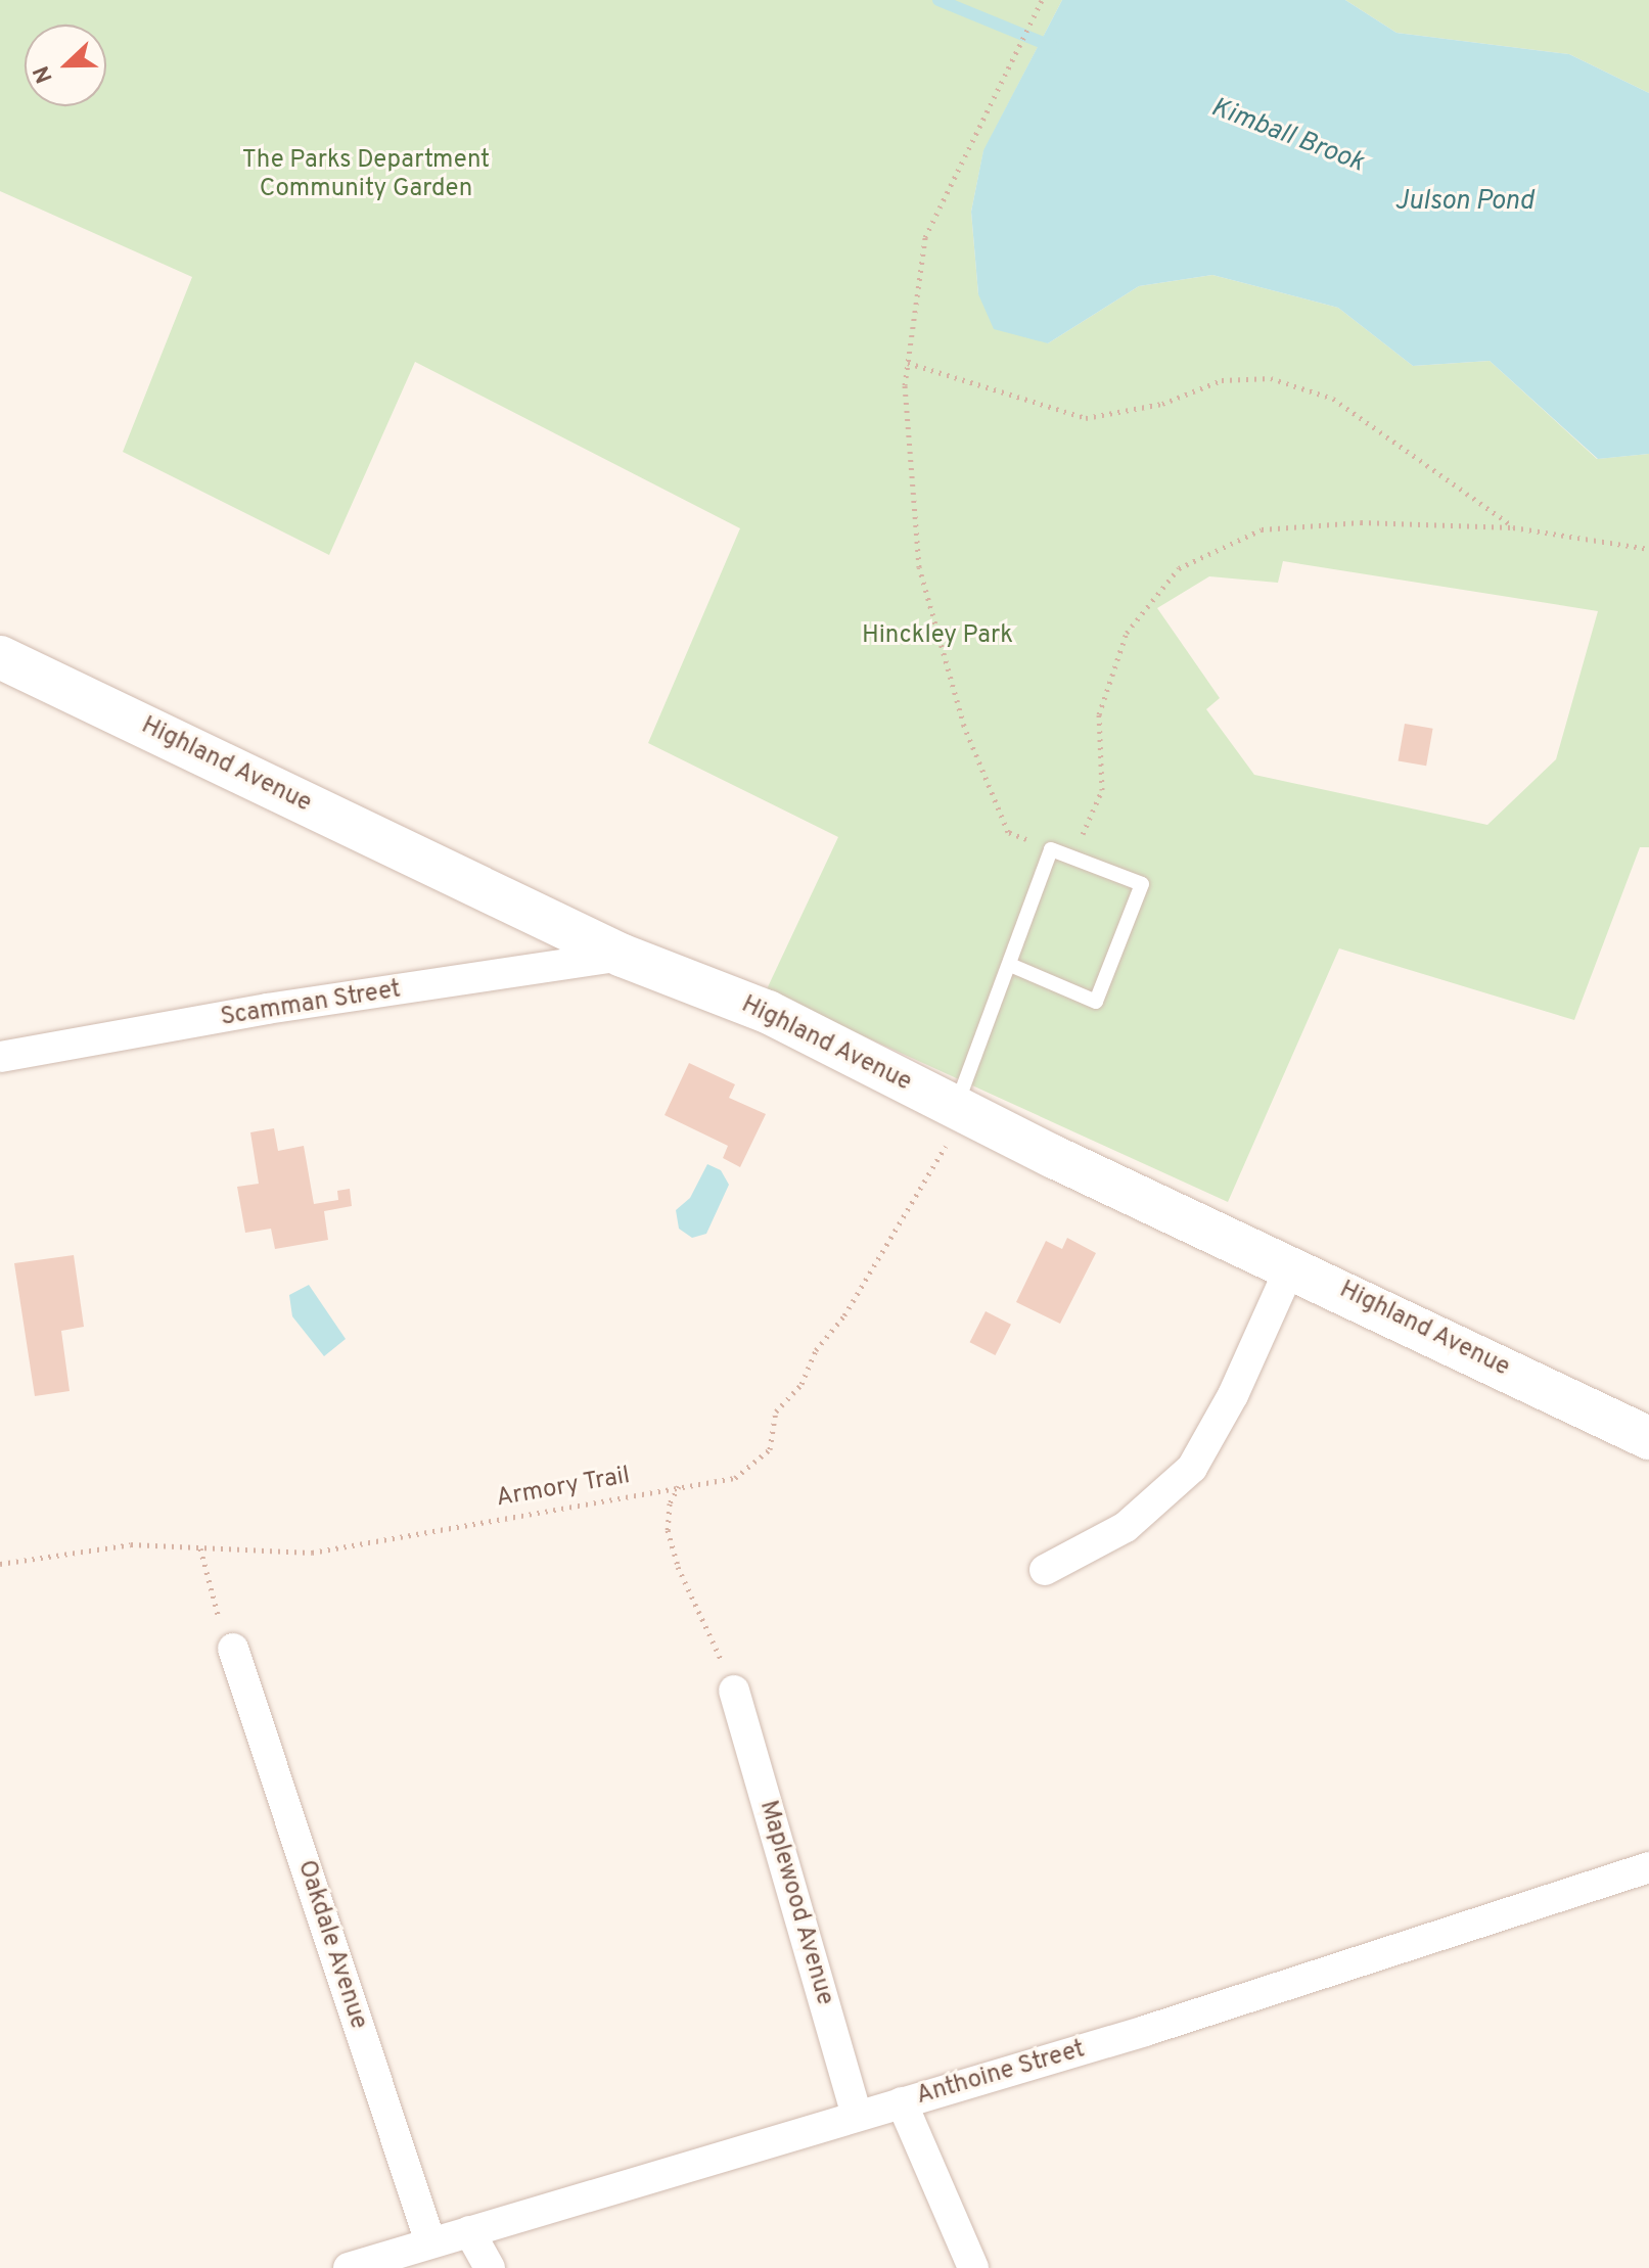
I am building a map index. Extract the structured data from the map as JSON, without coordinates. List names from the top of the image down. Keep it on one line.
{"streets":{"street":["Highland Avenue","Scamman Street","Maplewood Avenue","Oakdale Avenue","Anthoine Street"],"path":["Armory Trail"]},"crossings":[["Highland Avenue","Scamman Street"],["Highland Avenue","Armory Trail"],["Maplewood Avenue","Anthoine Street"],["Oakdale Avenue","Anthoine Street"]],"water":["Kimball Brook","Julson Pond"],"parks":["The Parks Department Community Garden","Hinckley Park"],"north":"left"}
